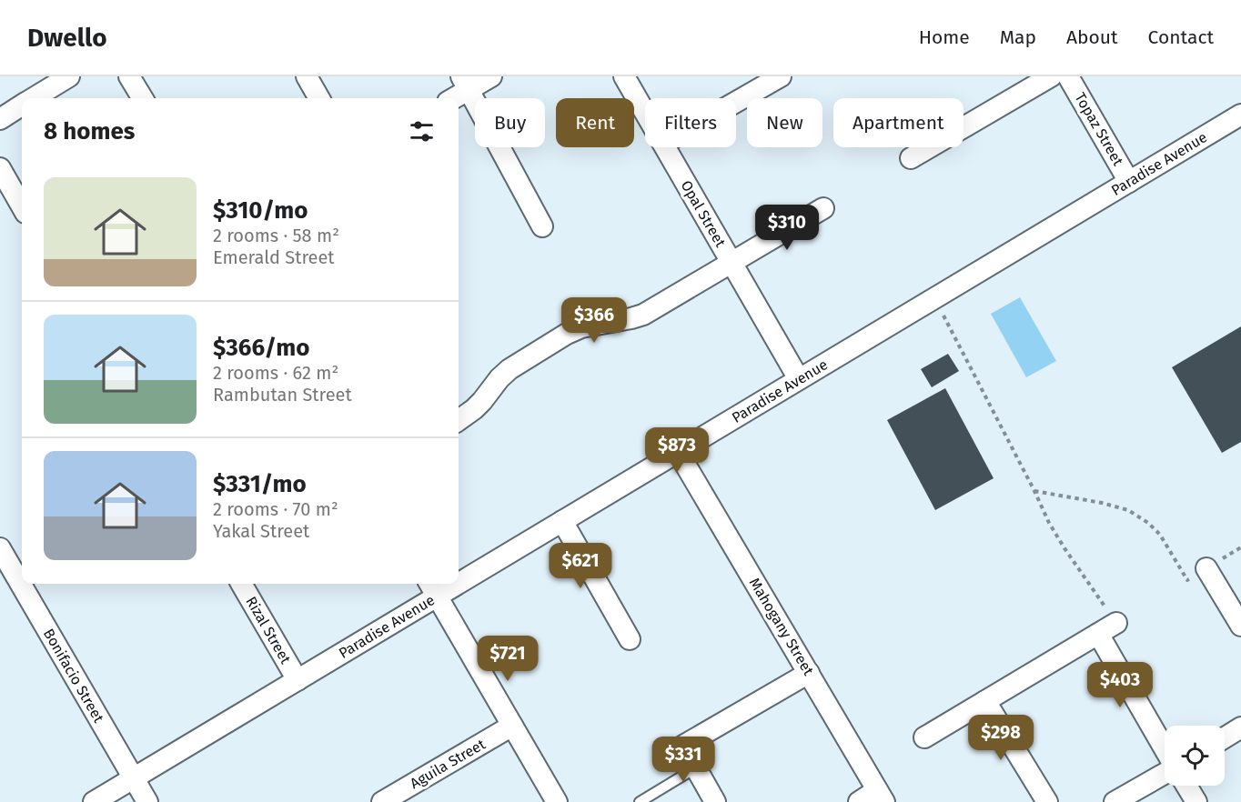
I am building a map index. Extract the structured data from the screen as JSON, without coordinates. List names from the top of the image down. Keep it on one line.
{"streets":{"street":["Topaz Street","Paradise Avenue","Opal Street","Mahogany Street","Rizal Street","Bonifacio Street","Aguila Street"]},"crossings":[["Topaz Street","Paradise Avenue"],["Paradise Avenue","Opal Street"],["Paradise Avenue","Mahogany Street"],["Paradise Avenue","Rizal Street"],["Paradise Avenue","Bonifacio Street"]],"page":{"header":"Dwello","nav":["Home","Map","About","Contact"],"chip":["Buy","Rent","Filters","New","Apartment"],"heading":"8 homes","list":[{"name":"$310/mo","note":"2 rooms · 58 m² · Emerald Street"},{"name":"$366/mo","note":"2 rooms · 62 m² · Rambutan Street"},{"name":"$331/mo","note":"2 rooms · 70 m² · Yakal Street"}],"price":["$310","$366","$873","$621","$721","$403","$298","$331"]}}
